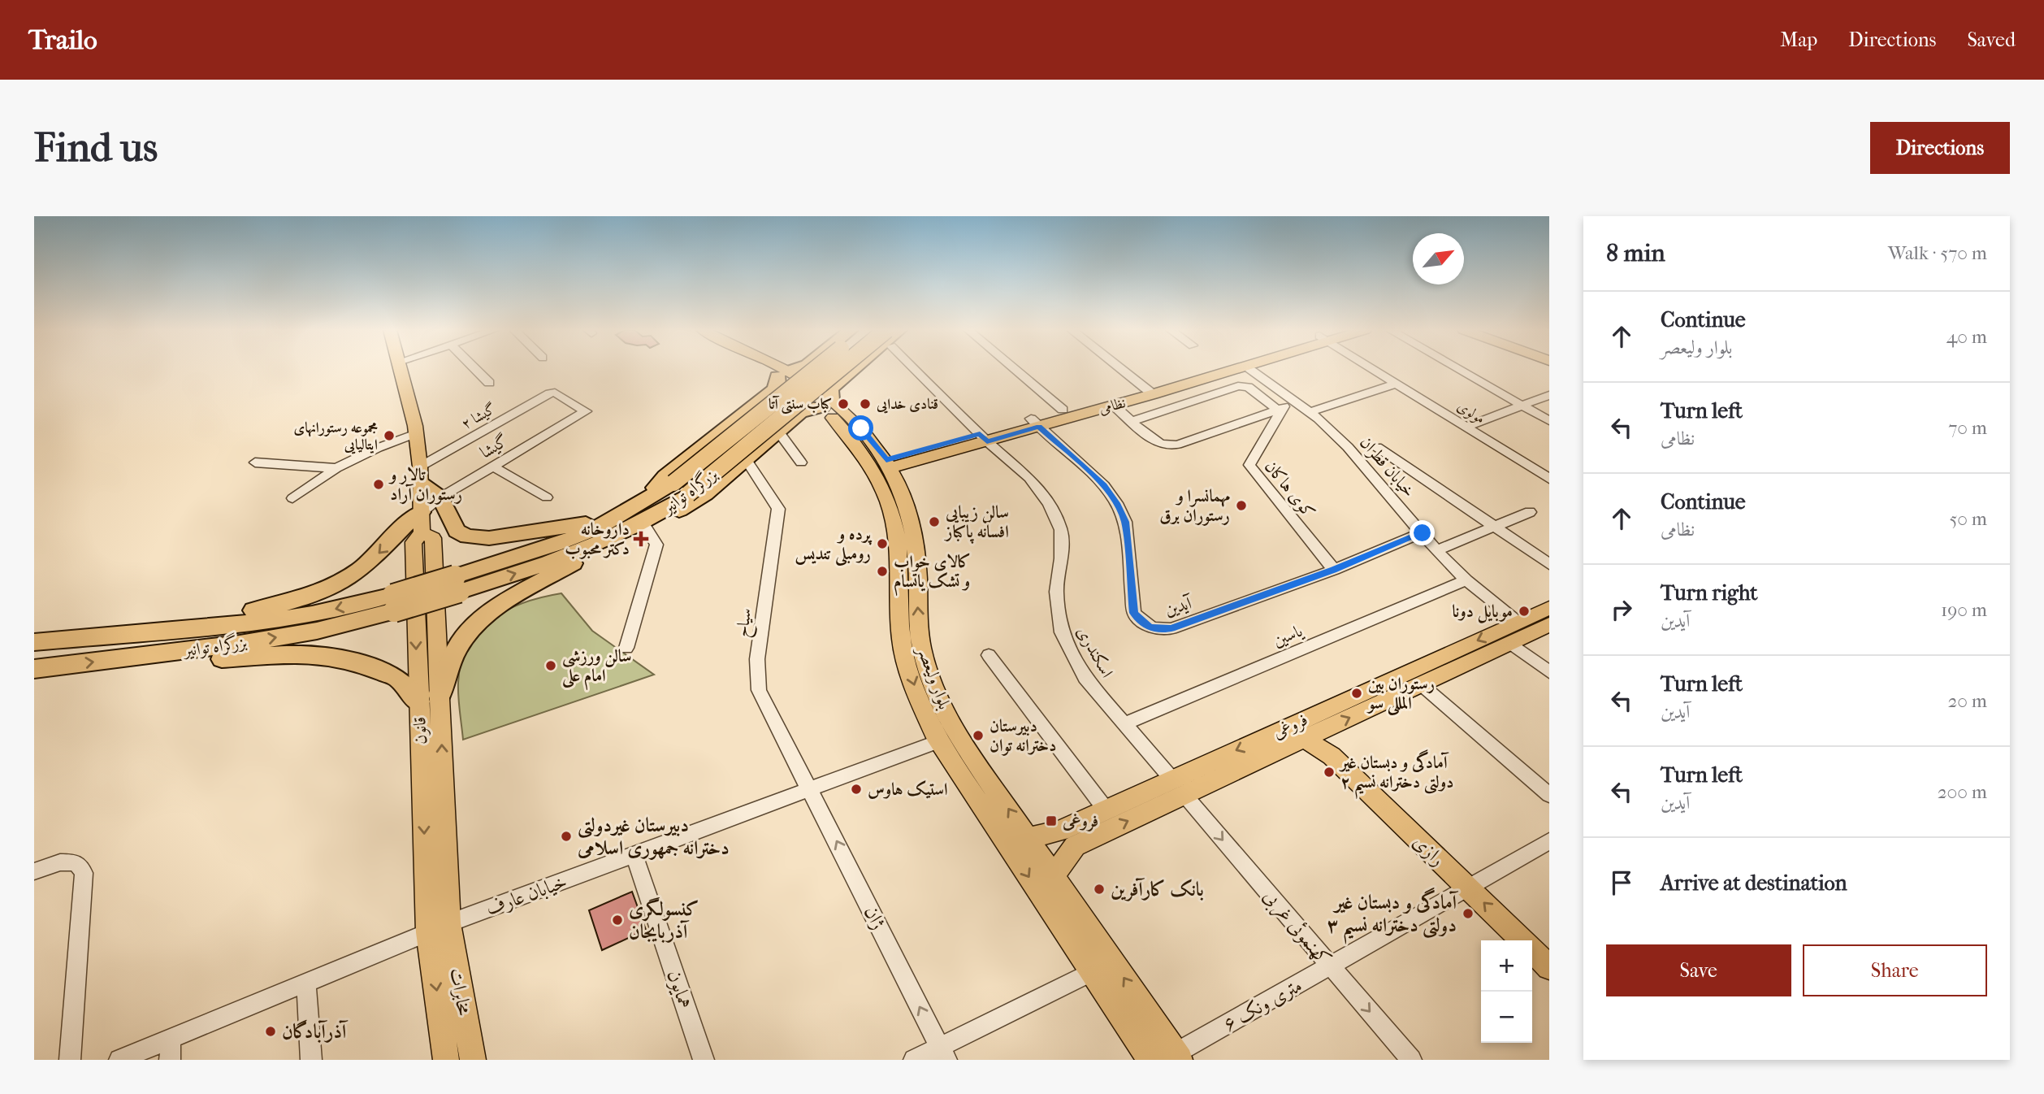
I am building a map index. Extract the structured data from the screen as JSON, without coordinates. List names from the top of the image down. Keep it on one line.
{"streets":{"highway":["بزرگراه توانیر"],"main road":["نظامی","بلوار ولیعصر","فروغى","قانون","رازی","مخابرات"],"street":["مولوی","گیشا ۲","گیشا","خیابان قطران","کوی هاکان","آیدین","سیاح","یاسین","اسکندری","خیابان عارف","ژان","کهنموئی غربی","همایون","۶ متری ونک"]},"crossings":[["نظامی","آیدین"],["نظامی","اسکندری"],["نظامی","بلوار ولیعصر"],["گیشا ۲","گیشا"],["گیشا ۲","قانون"],["گیشا","قانون"],["خیابان قطران","کوی هاکان"],["خیابان قطران","آیدین"],["خیابان قطران","یاسین"],["خیابان قطران","فروغى"],["کوی هاکان","آیدین"],["سیاح","خیابان عارف"],["سیاح","ژان"],["یاسین","اسکندری"],["اسکندری","فروغى"],["اسکندری","کهنموئی غربی"],["بلوار ولیعصر","فروغى"],["بلوار ولیعصر","خیابان عارف"],["بلوار ولیعصر","۶ متری ونک"],["فروغى","رازی"],["فروغى","کهنموئی غربی"],["قانون","خیابان عارف"],["قانون","مخابرات"],["رازی","۶ متری ونک"],["خیابان عارف","ژان"],["خیابان عارف","همایون"],["خیابان عارف","مخابرات"],["کهنموئی غربی","۶ متری ونک"]],"one_way":["ژان","کهنموئی غربی"],"places":{"other":["کباب سنتی آتا","قنادی خدایی","مجموعه رستورانهای ایتالیایی","تالار و رستوران آراد","مهمانسرا و رستوران برق","سالن زیبایی افسانه پاکباز","پرده و رومبلی تندیس","کالای خواب و تشک یاتسام","موبایل دونا","سالن ورزشی امام علی","رستوران بین المللی سو","دبیرستان دخترانه توان","آمادگی و دبستان غیر دولتی دخترانه نسیم ۲","استیک هاوس","دبیرستان غیردولتی دخترانه جمهوری اسلامی","بانک کارآفرین","آمادگی و دبستان غیر دولتی دخترانه نسیم ۳","کنسولگری آذربایجان","آذرآبادگان"],"health":["داروخانه دکتر محبوب"],"transit":["فروغی"]},"north":"top right","page":{"header":"Trailo","nav":["Map","Directions","Saved"],"buttons":["Directions",["Save","Share"]],"title":"Find us","heading":["8 min","Walk · 570 m"],"list":[["Continue","بلوار ولیعصر","40 m"],["Turn left","نظامی","70 m"],["Continue","نظامی","50 m"],["Turn right","آیدین","190 m"],["Turn left","آیدین","20 m"],["Turn left","آیدین","200 m"],"Arrive at destination"],"map_buttons":["+","−"]}}
